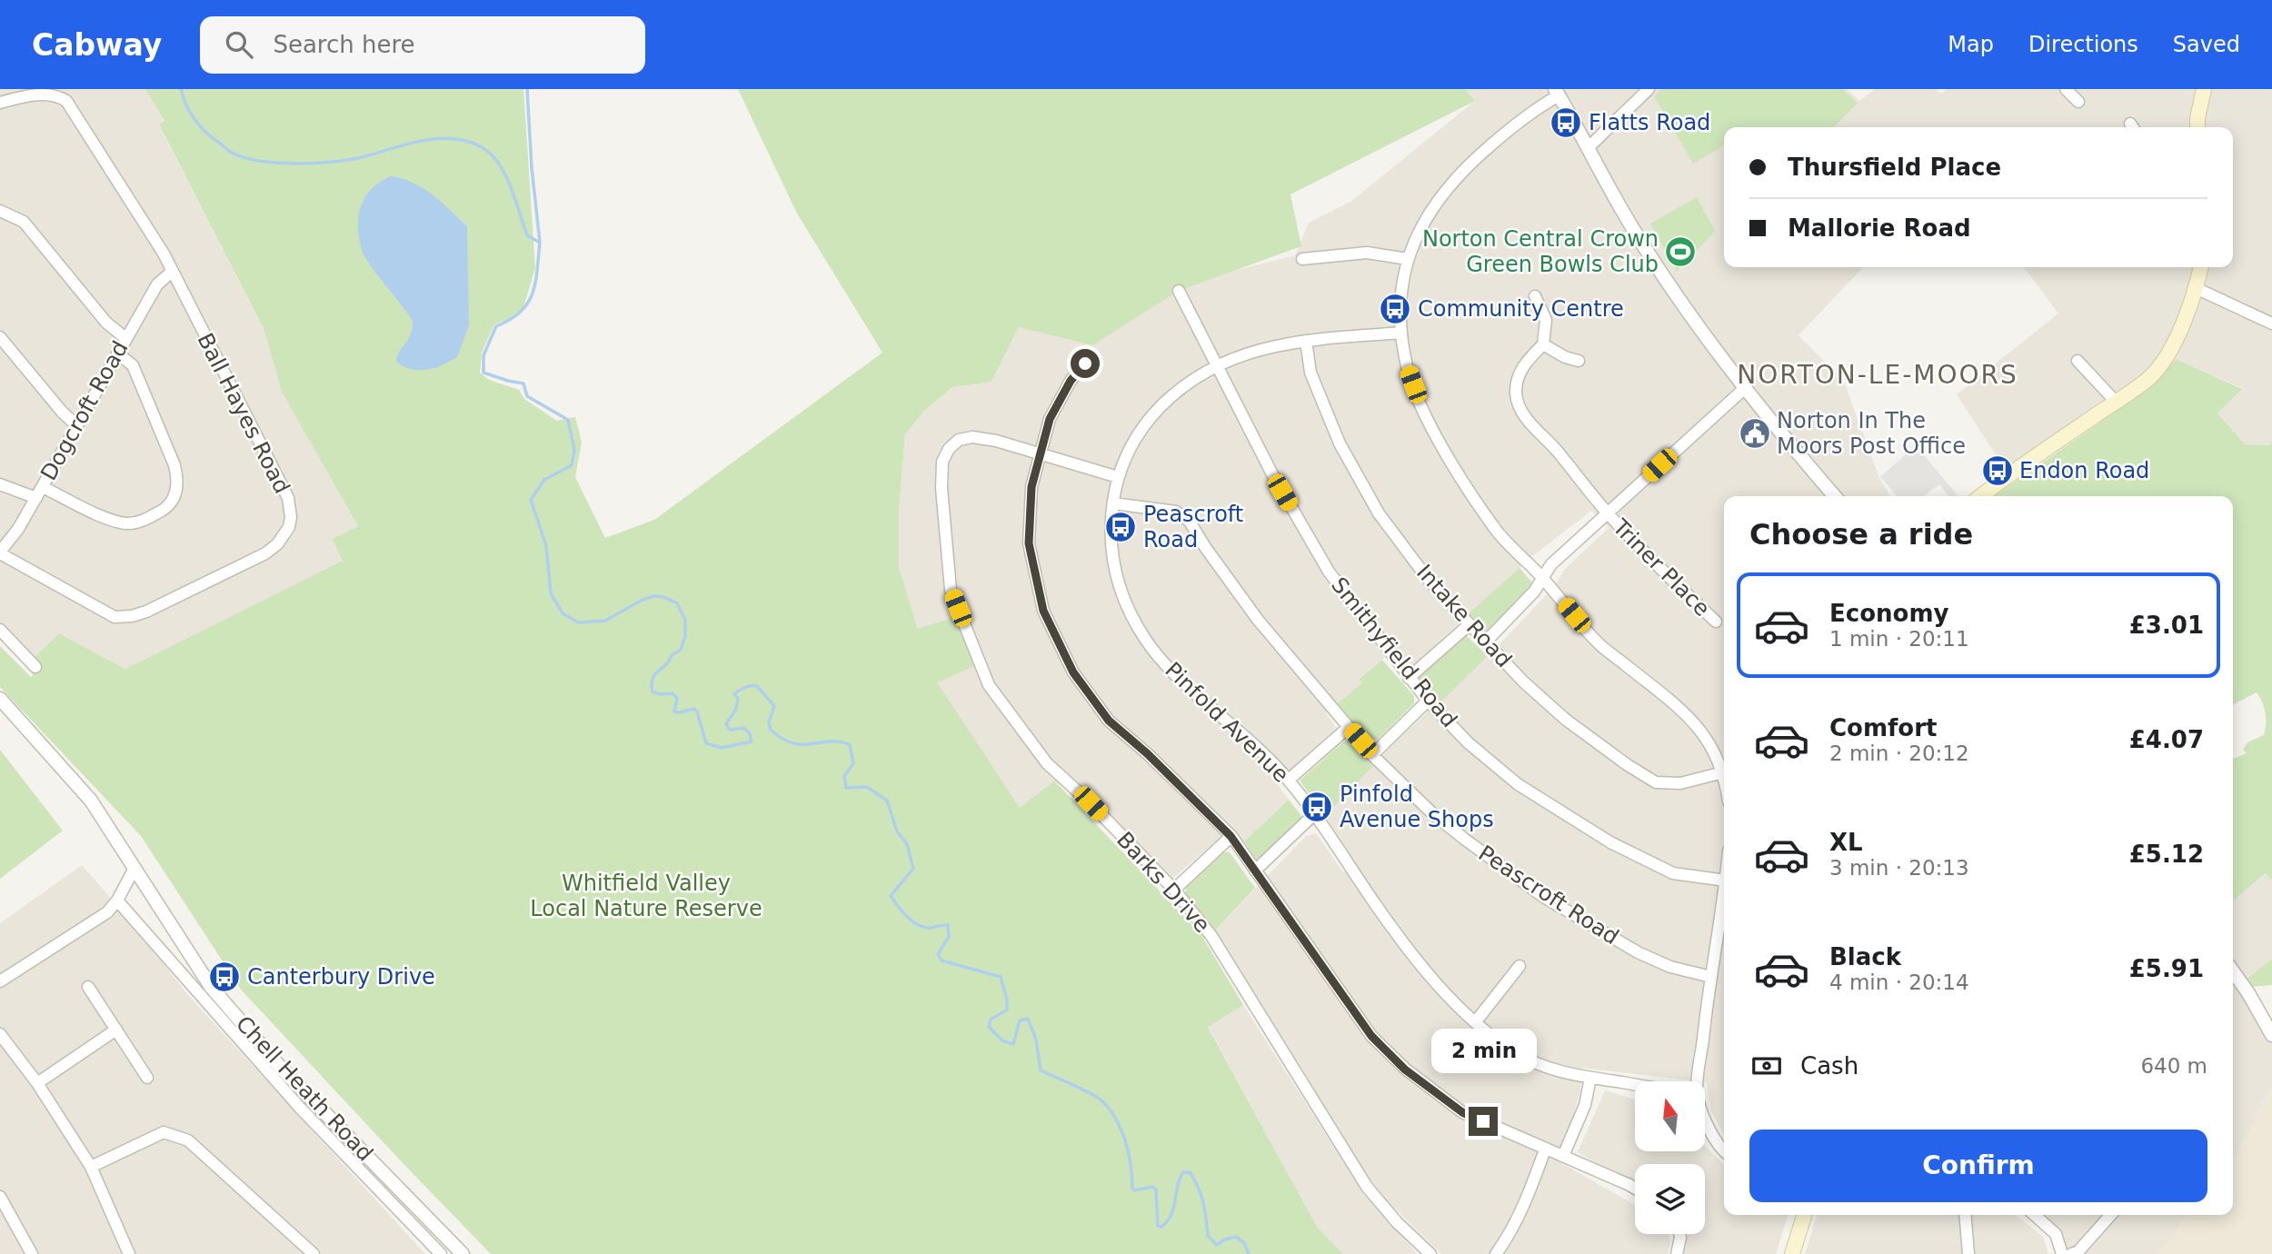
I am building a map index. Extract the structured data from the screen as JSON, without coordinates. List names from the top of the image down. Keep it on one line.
{"streets":{"street":["Dogcroft Road","Ball Hayes Road","Triner Place","Intake Road","Smithyfield Road","Pinfold Avenue","Barks Drive","Peascroft Road","Chell Heath Road"]},"crossings":[["Dogcroft Road","Ball Hayes Road"],["Intake Road","Pinfold Avenue"],["Smithyfield Road","Pinfold Avenue"],["Pinfold Avenue","Barks Drive"],["Pinfold Avenue","Peascroft Road"]],"districts":["NORTON-LE-MOORS"],"parks":["Whitfield Valley Local Nature Reserve"],"places":{"bus stop":["Flatts Road","Community Centre","Endon Road","Peascroft Road","Pinfold Avenue Shops","Canterbury Drive"],"sports":["Norton Central Crown Green Bowls Club"],"public building":["Norton In The Moors Post Office"]},"north":"top","page":{"header":"Cabway","search":"Search here","nav":["Map","Directions","Saved"],"banner":["Thursfield Place","Mallorie Road"],"heading":"Choose a ride","list":[{"name":"Economy","note":"1 min · 20:11","value":"£3.01"},{"name":"Comfort","note":"2 min · 20:12","value":"£4.07"},{"name":"XL","note":"3 min · 20:13","value":"£5.12"},{"name":"Black","note":"4 min · 20:14","value":"£5.91"}],"bubble":"2 min","pay":["Cash","640 m"],"buttons":"Confirm"}}
